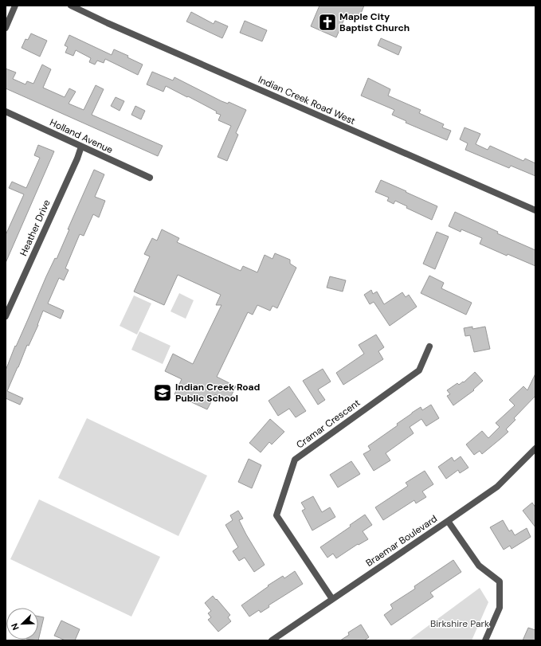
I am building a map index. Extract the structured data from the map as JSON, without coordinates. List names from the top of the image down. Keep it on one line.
{"streets":{"street":["Indian Creek Road West","Holland Avenue","Heather Drive","Cramar Crescent","Braemar Boulevard"]},"crossings":[["Holland Avenue","Heather Drive"],["Cramar Crescent","Braemar Boulevard"]],"parks":["Birkshire Park"],"places":{"church":["Maple City Baptist Church"],"school or university":["Indian Creek Road Public School"]},"north":"bottom left"}
